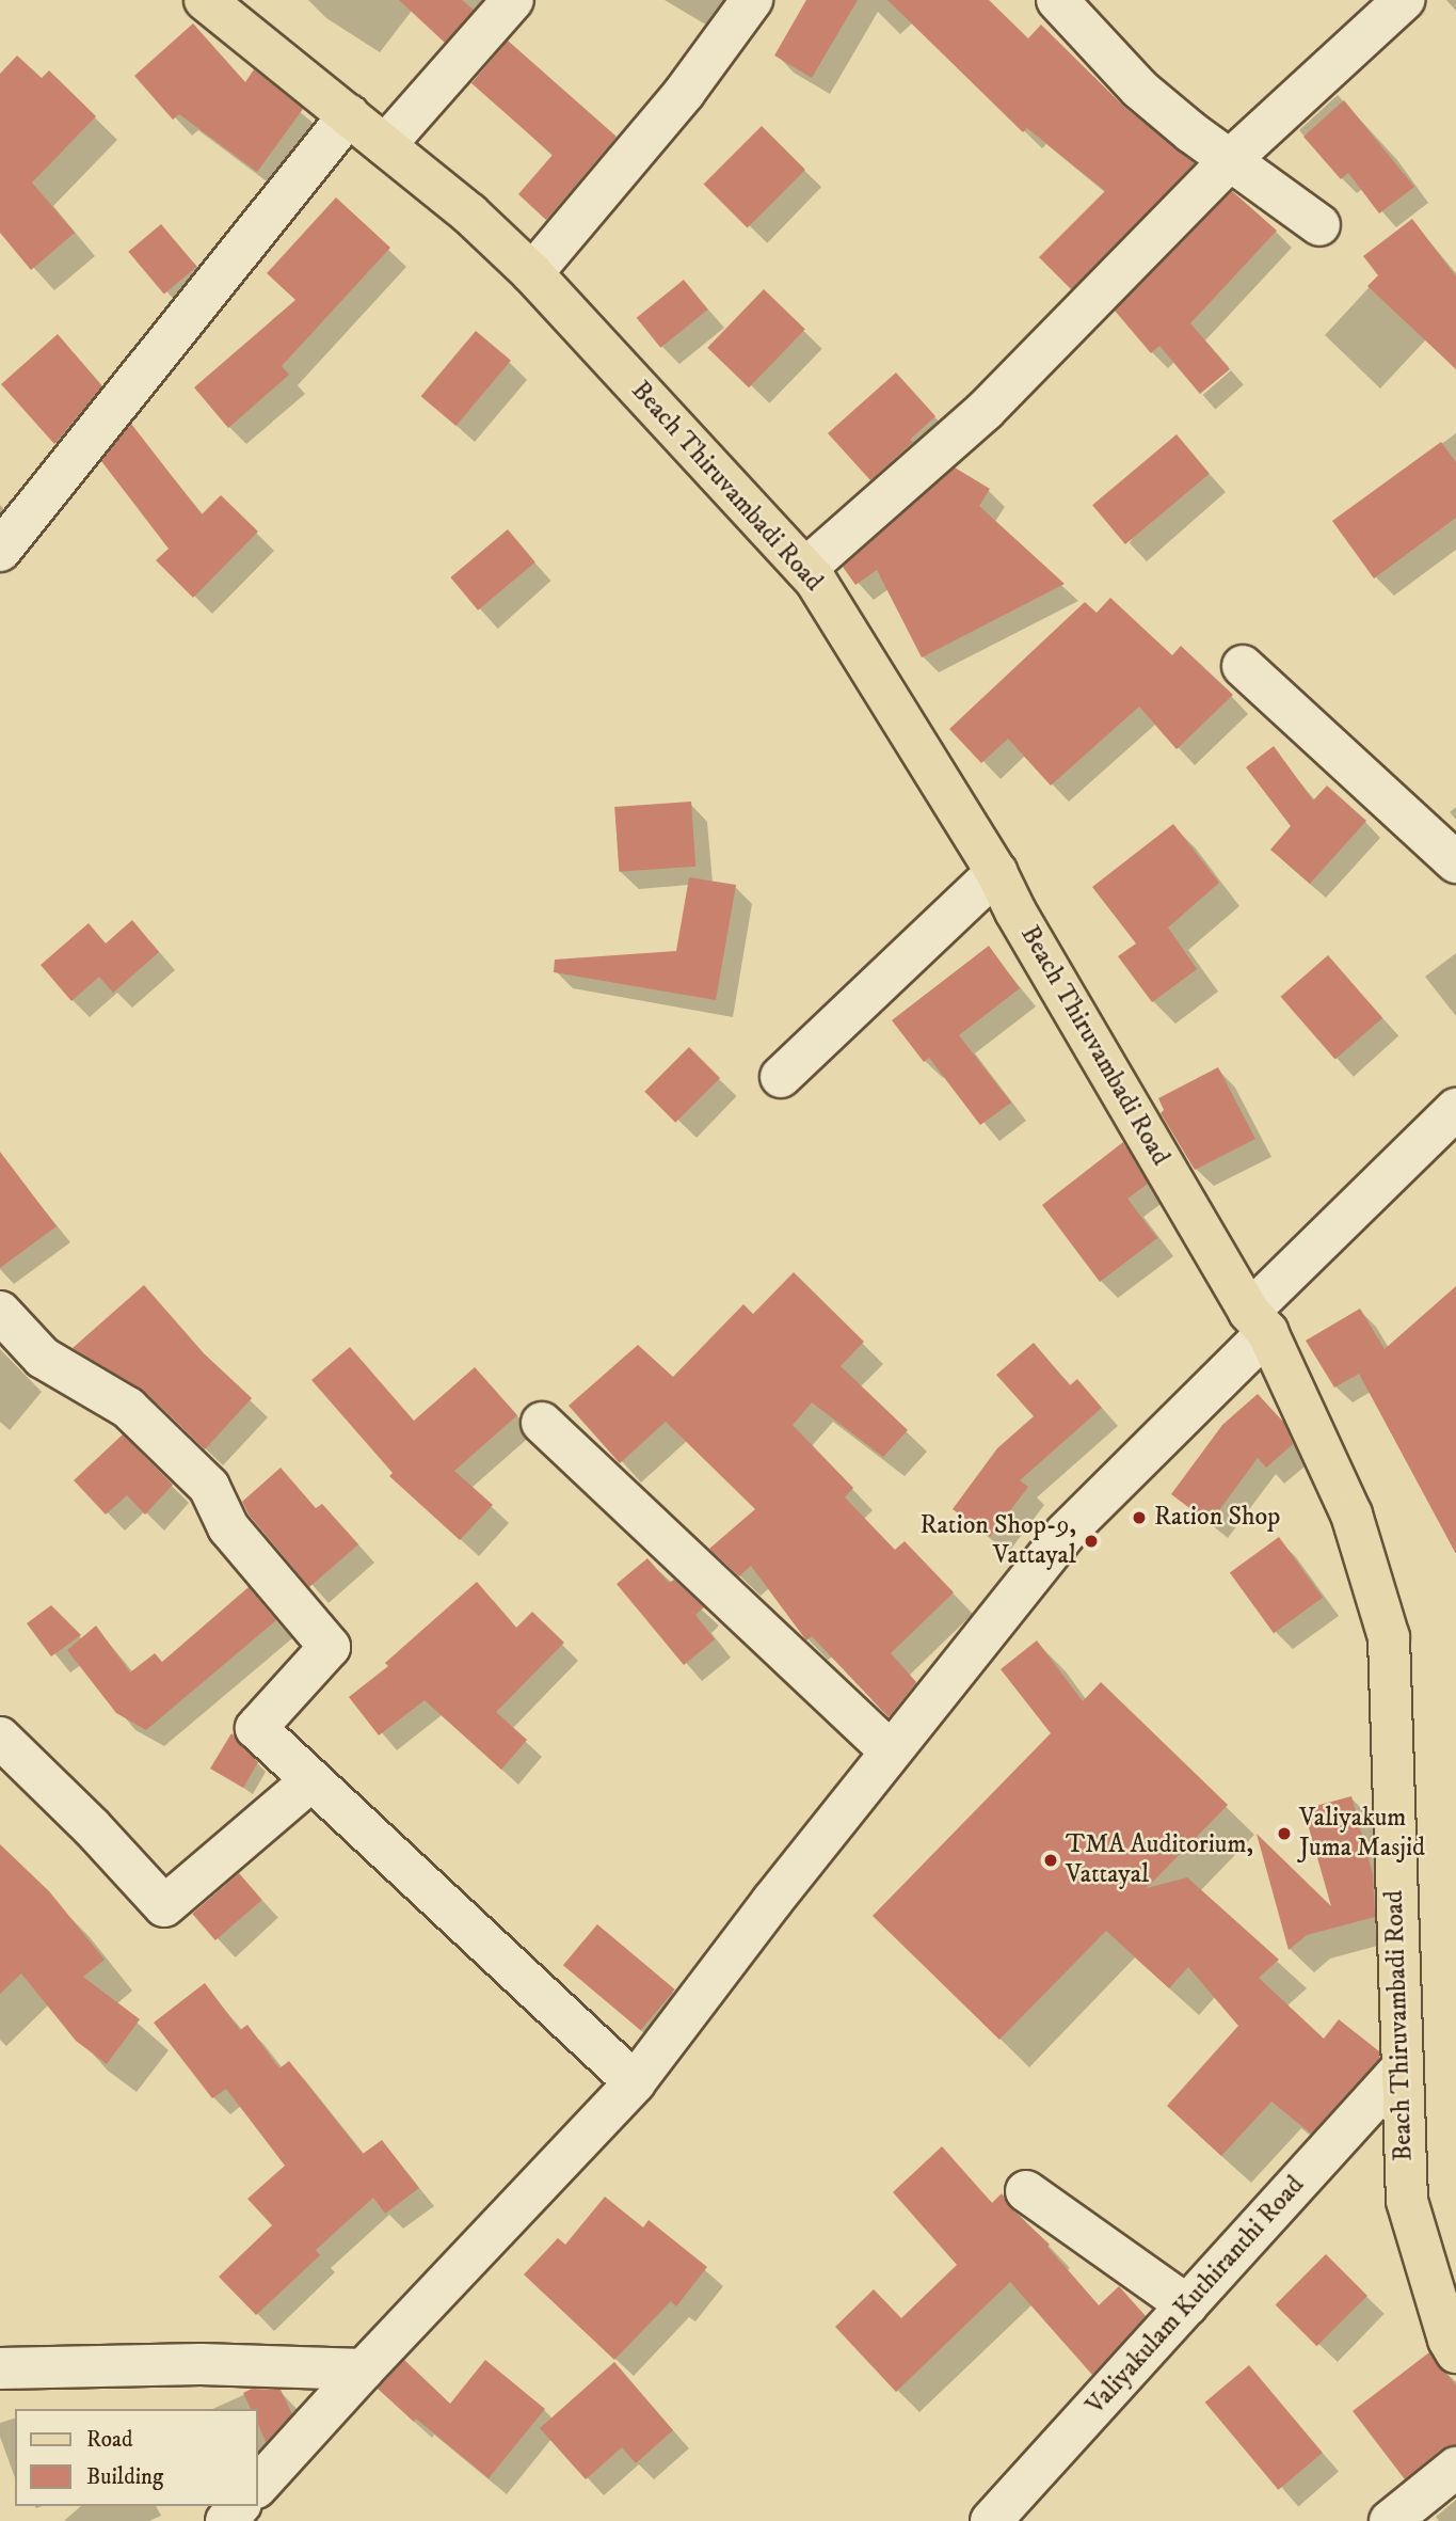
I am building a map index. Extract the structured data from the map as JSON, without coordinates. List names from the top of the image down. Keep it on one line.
{"streets":{"main road":["Beach Thiruvambadi Road"],"street":["Valiyakulam Kuthiranthi Road"]},"crossings":[["Beach Thiruvambadi Road","Valiyakulam Kuthiranthi Road"]],"places":["Ration Shop","Ration Shop-9, Vattayal","Valiyakum Juma Masjid","TMA Auditorium, Vattayal"],"legend":["Road","Building"]}
